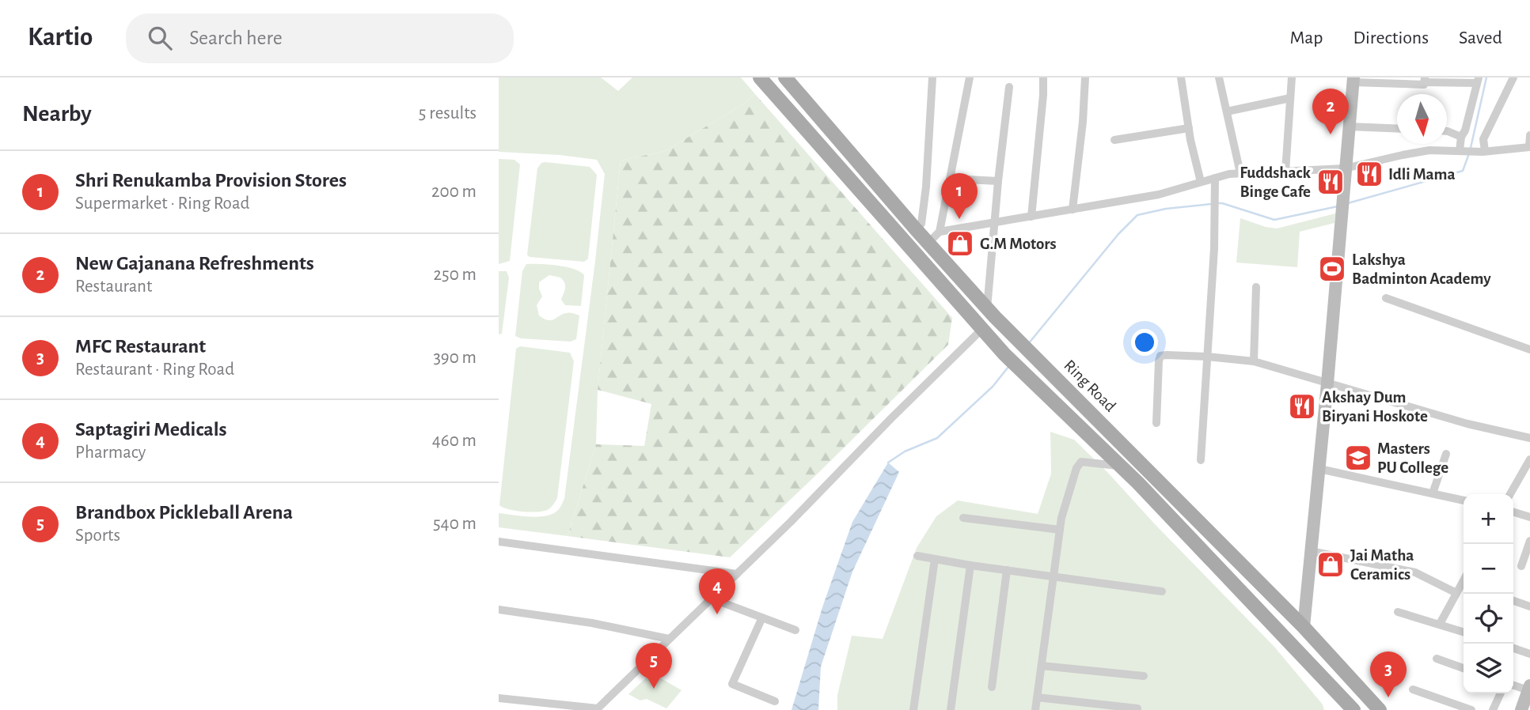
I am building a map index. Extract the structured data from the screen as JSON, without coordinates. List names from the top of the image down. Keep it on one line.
{"streets":{"main road":["Ring Road"]},"places":{"restaurant":["Idli Mama","Fuddshack Binge Cafe","Akshay Dum Biryani Hoskote"],"shop":["G.M Motors","Jai Matha Ceramics"],"sports":["Lakshya Badminton Academy"],"school or university":["Masters PU College"]},"north":"bottom","page":{"header":"Kartio","search":"Search here","nav":["Map","Directions","Saved"],"heading":["Nearby","5 results"],"pins":["2","1","4","5","3"],"list":[{"mark":"1","name":"Shri Renukamba Provision Stores","note":"Supermarket · Ring Road","value":"200 m"},{"mark":"2","name":"New Gajanana Refreshments","note":"Restaurant","value":"250 m"},{"mark":"3","name":"MFC Restaurant","note":"Restaurant · Ring Road","value":"390 m"},{"mark":"4","name":"Saptagiri Medicals","note":"Pharmacy","value":"460 m"},{"mark":"5","name":"Brandbox Pickleball Arena","note":"Sports","value":"540 m"}],"map_buttons":["+","−"]}}
